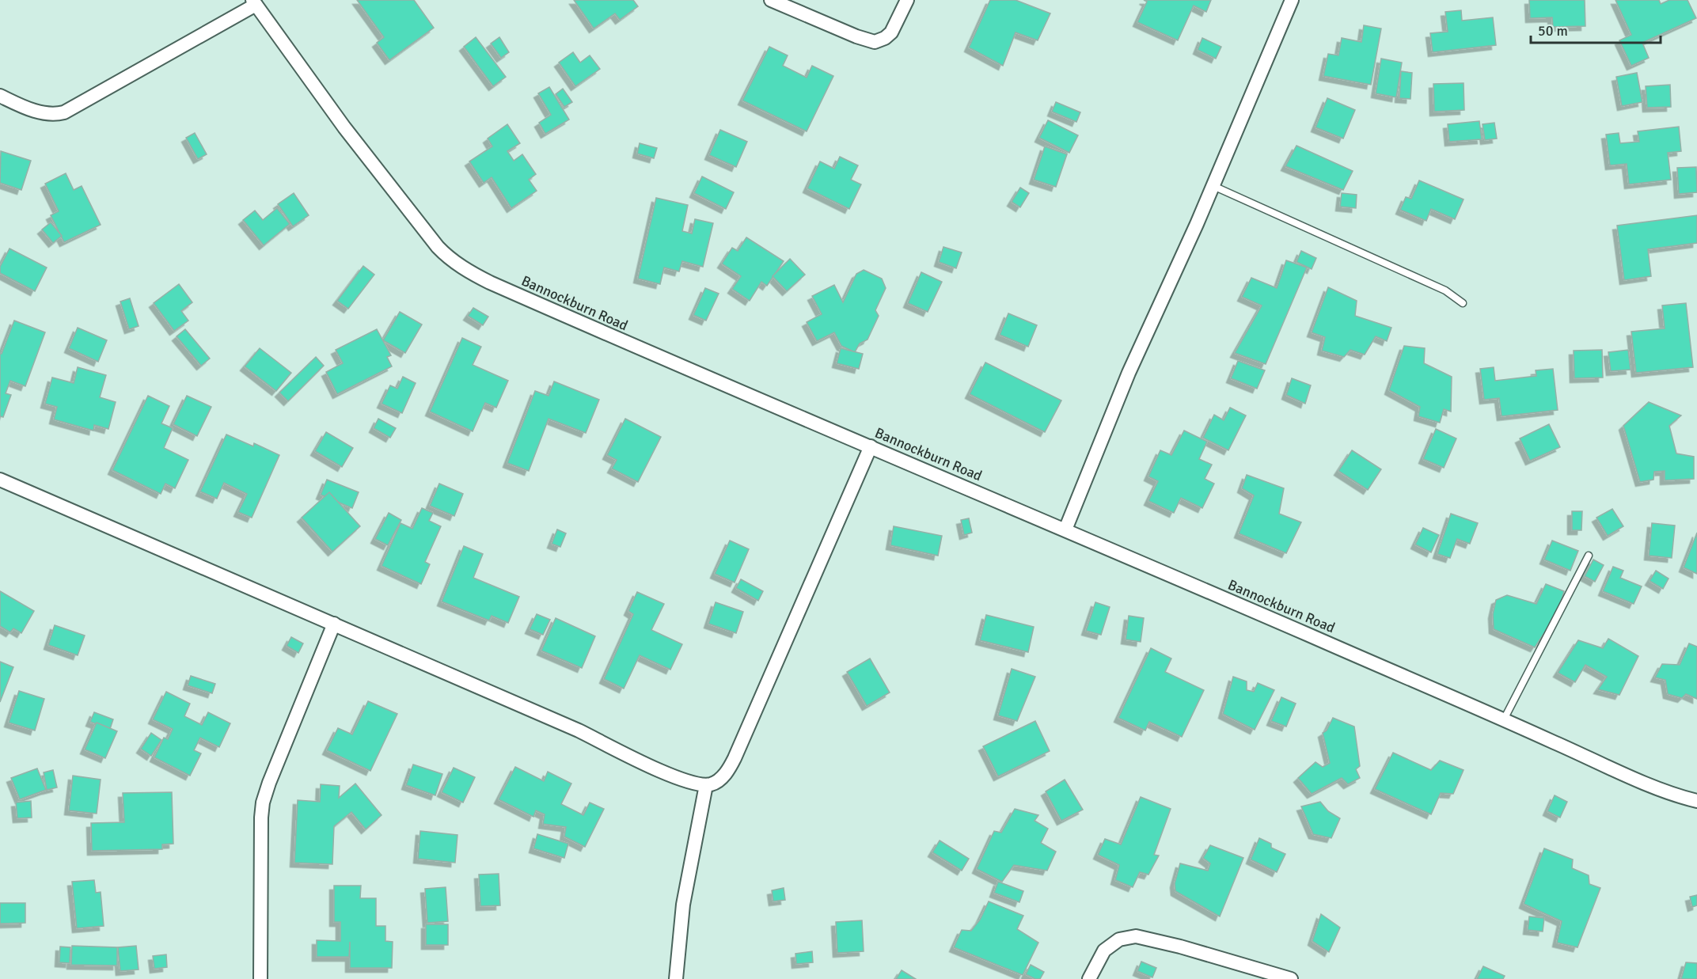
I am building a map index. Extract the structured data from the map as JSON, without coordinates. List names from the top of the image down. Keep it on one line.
{"streets":{"street":["Bannockburn Road"]},"scale_bar":"50 m"}
